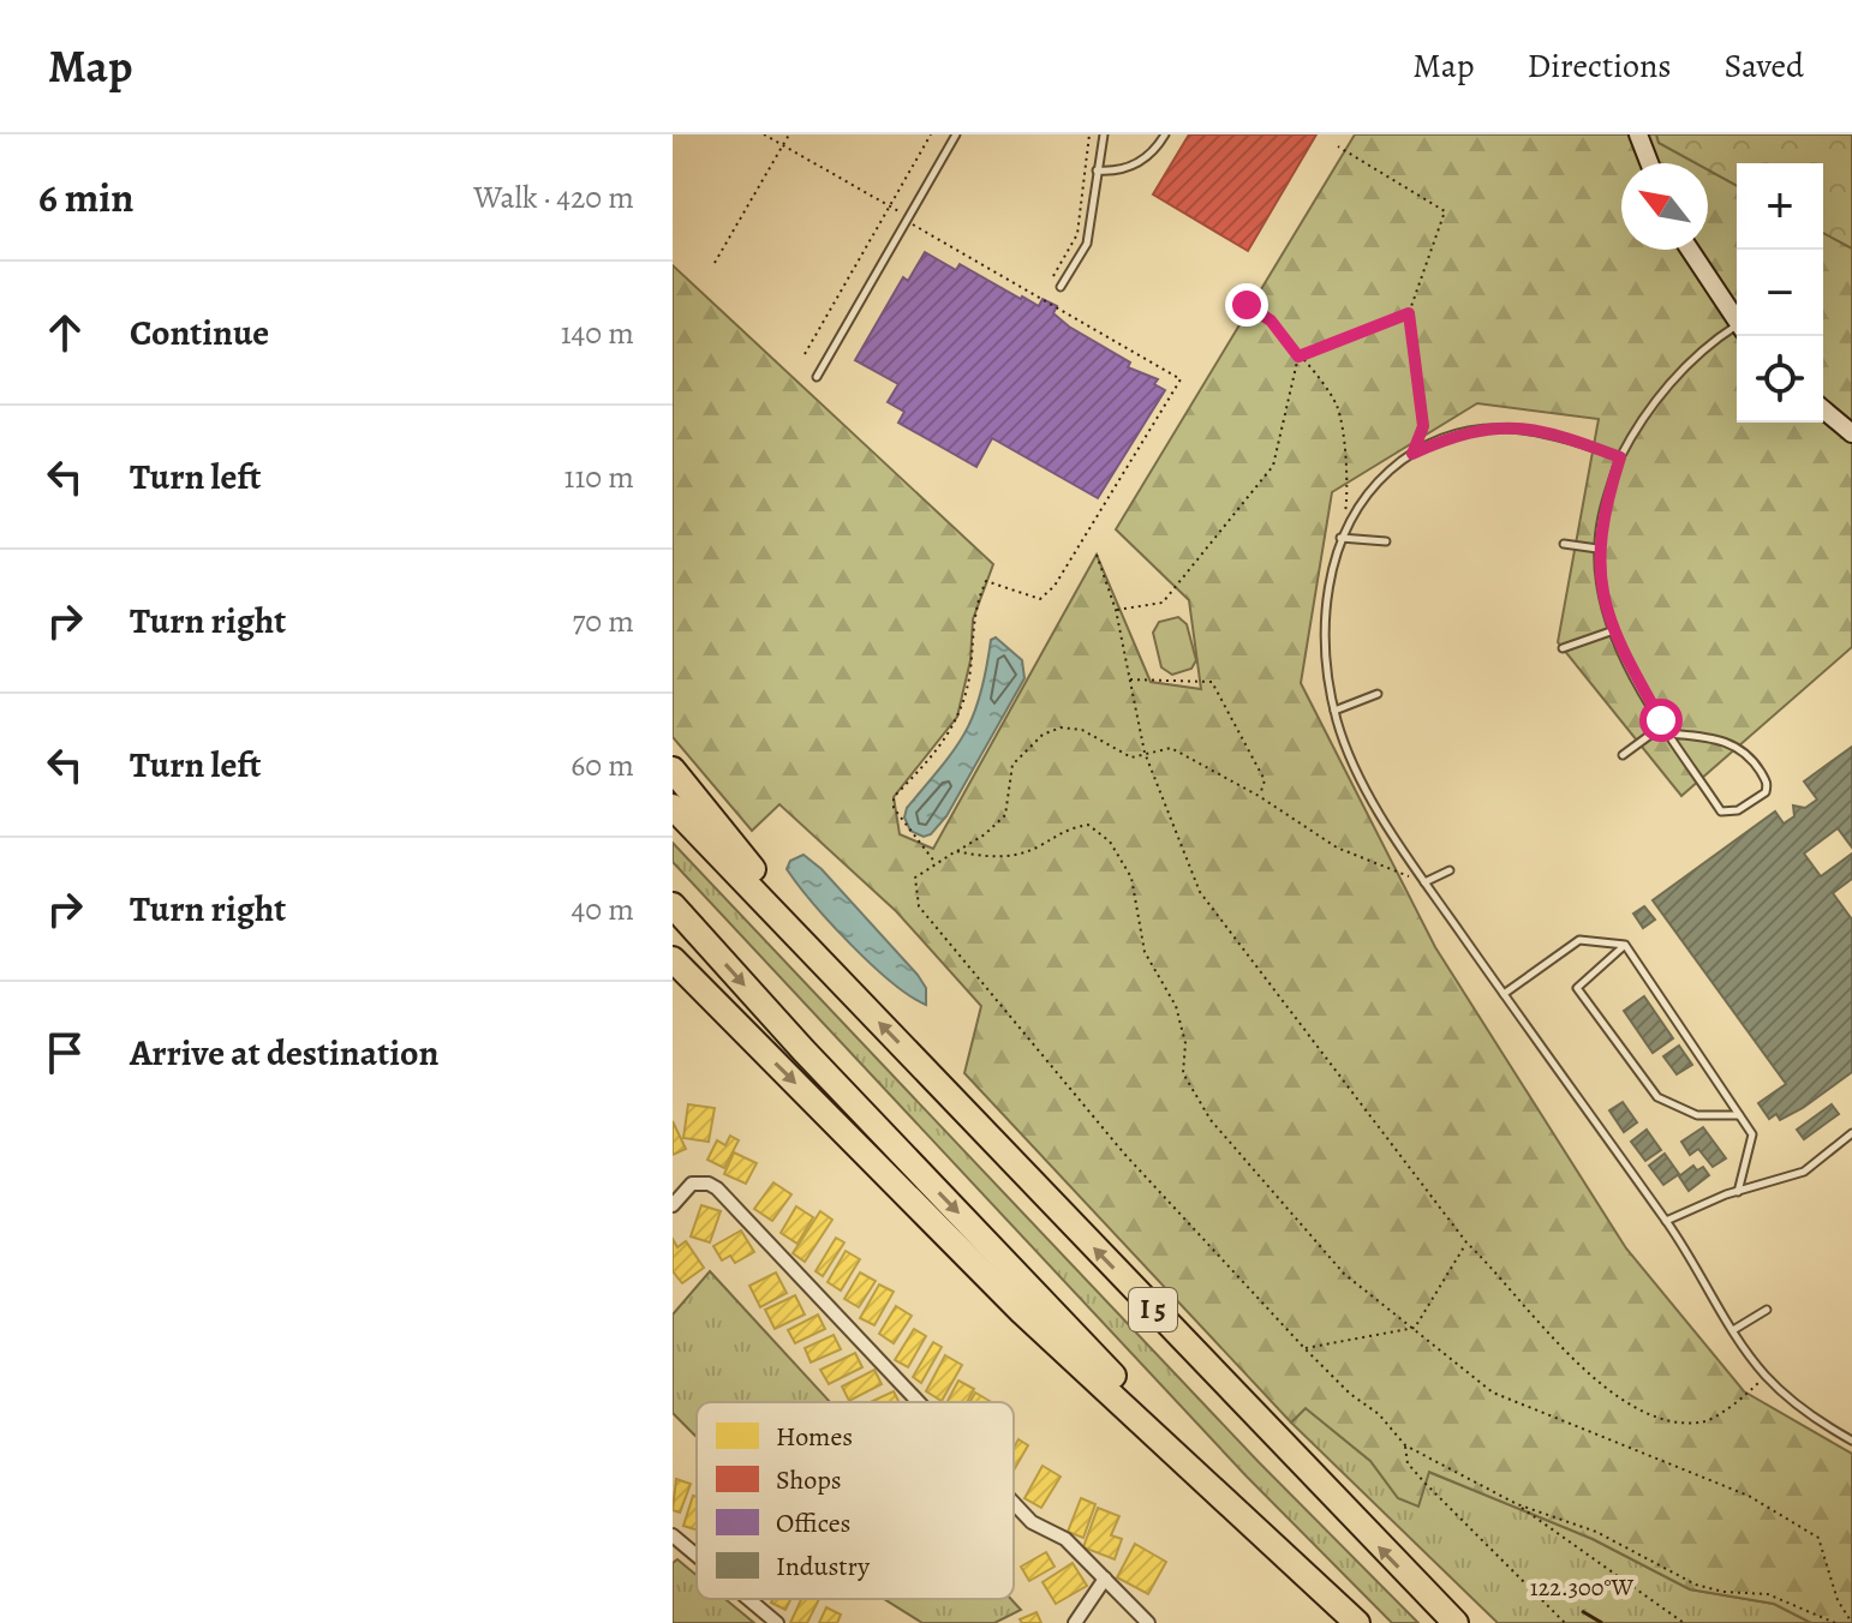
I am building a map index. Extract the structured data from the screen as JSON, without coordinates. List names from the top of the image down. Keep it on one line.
{"streets":{"highway":["I 5"]},"legend":["Homes","Shops","Offices","Industry"],"north":"top left","page":{"header":"Map","nav":["Map","Directions","Saved"],"heading":["6 min","Walk · 420 m"],"map_buttons":["+","−"],"list":[["Continue","140 m"],["Turn left","110 m"],["Turn right","70 m"],["Turn left","60 m"],["Turn right","40 m"],"Arrive at destination"]},"coordinates":["122.300°W"]}
